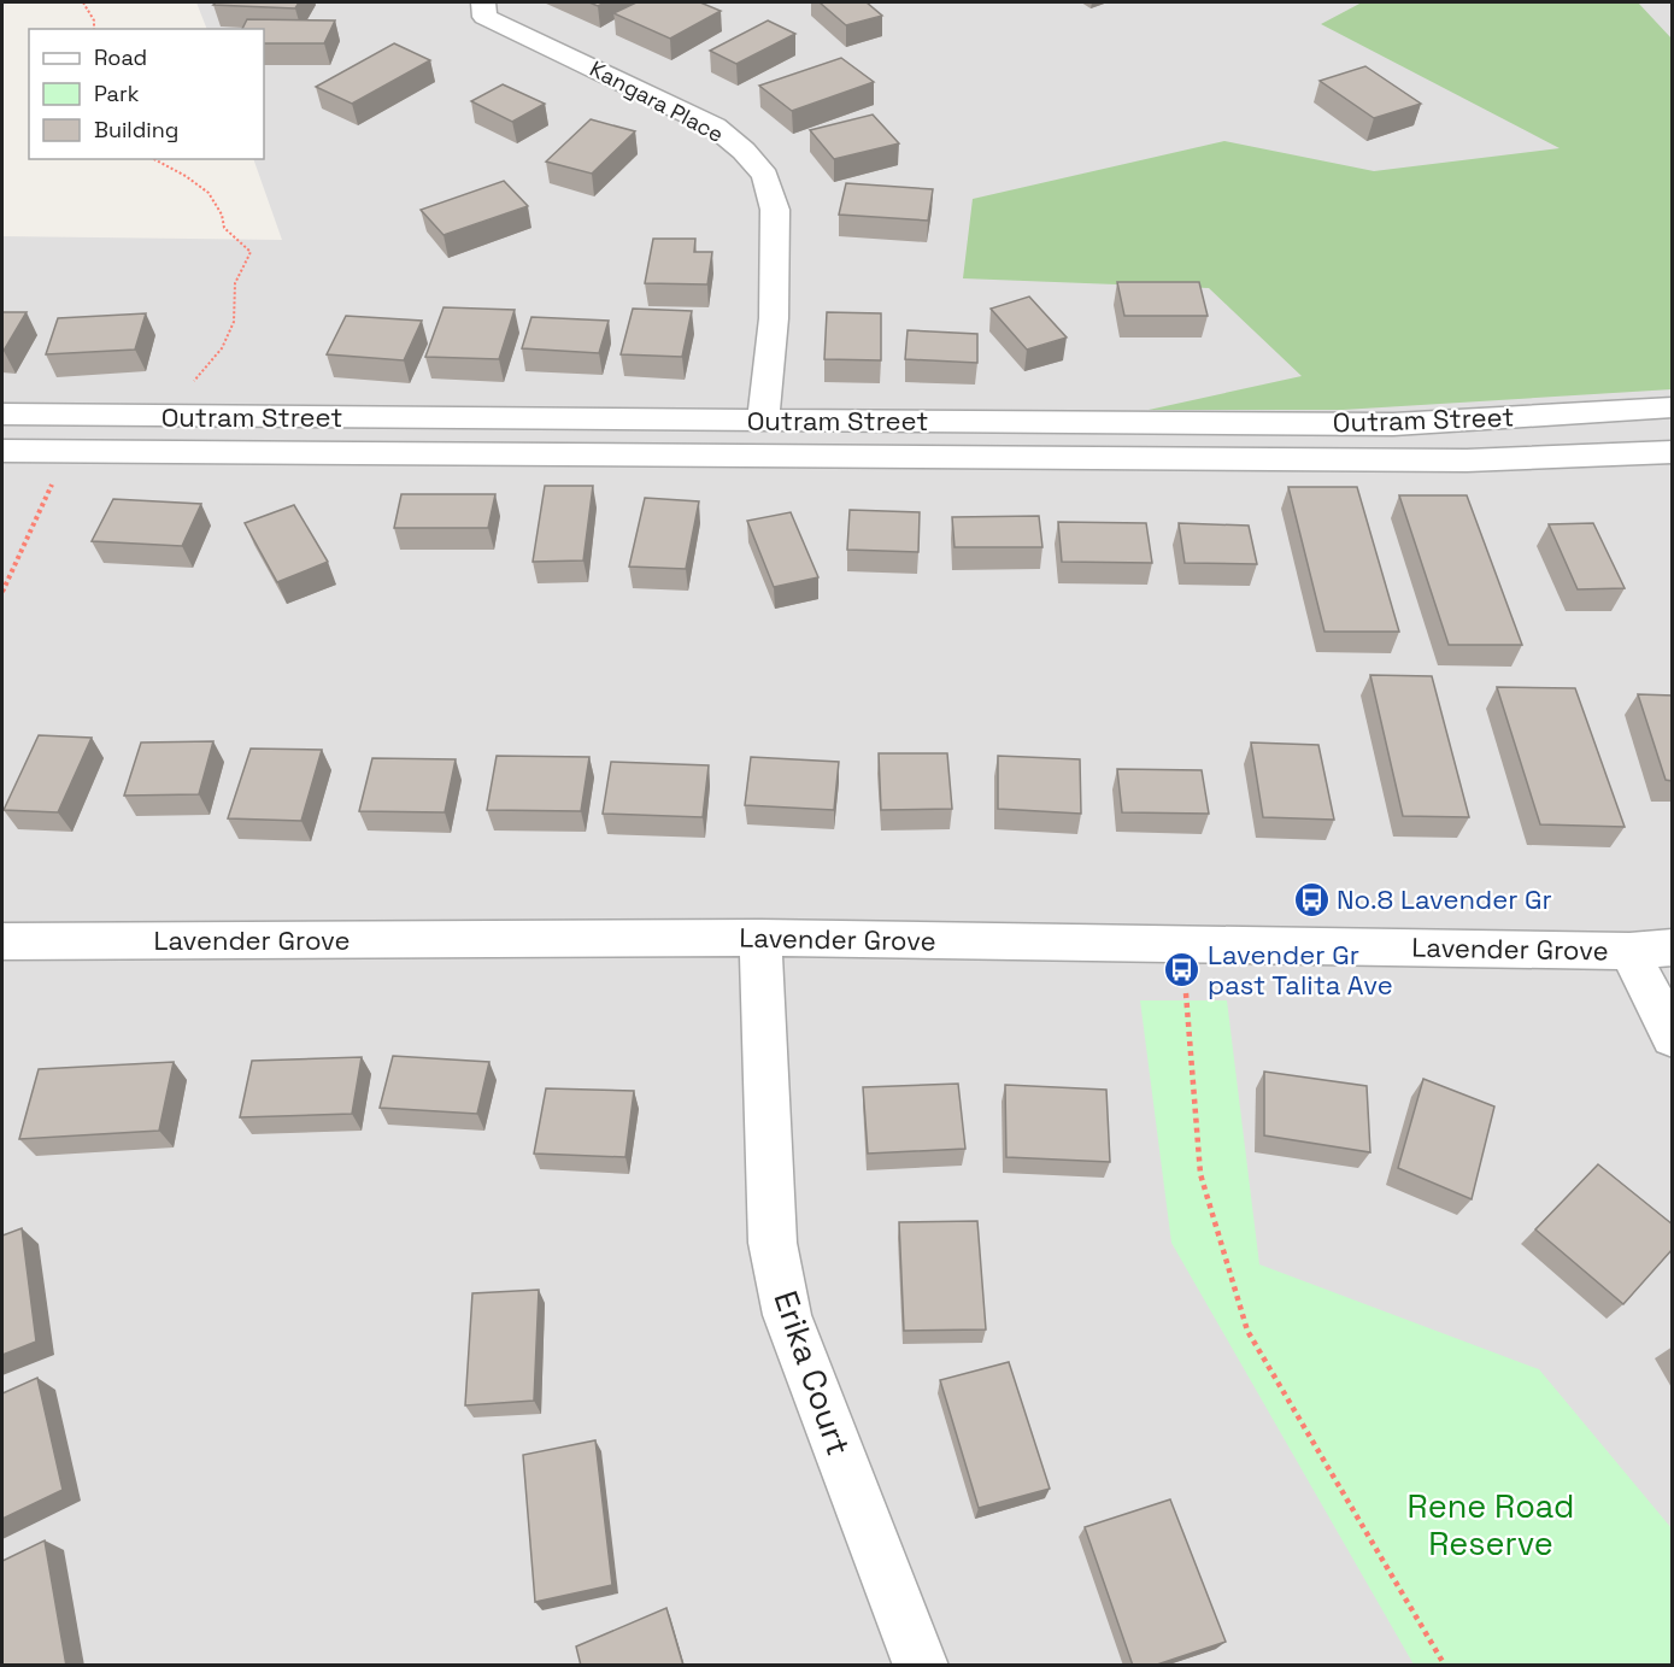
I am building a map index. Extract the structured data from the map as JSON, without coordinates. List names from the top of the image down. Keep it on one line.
{"streets":{"street":["Kangara Place","Outram Street","Lavender Grove","Erika Court"]},"crossings":[["Kangara Place","Outram Street"],["Lavender Grove","Erika Court"]],"parks":["Rene Road Reserve"],"places":{"bus stop":["No.8 Lavender Gr","Lavender Gr past Talita Ave"]},"legend":["Road","Park","Building"]}
